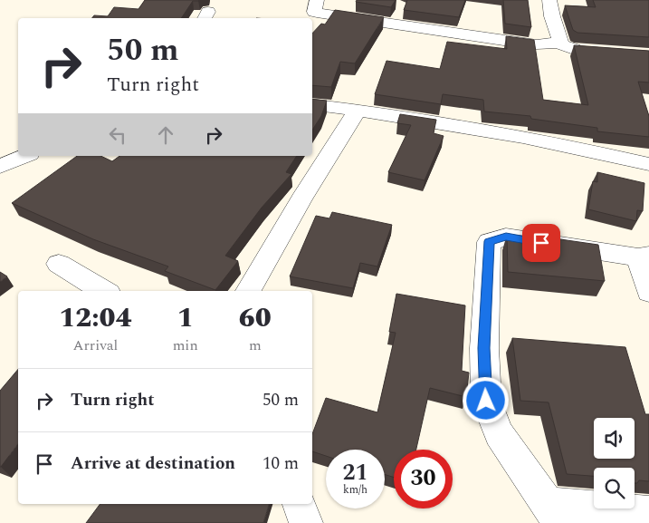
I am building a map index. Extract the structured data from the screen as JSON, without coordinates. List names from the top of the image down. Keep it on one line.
{"page":{"turn":["50 m","Turn right"],"eta":["12:04","Arrival","1","min","60","m"],"list":[{"name":"Turn right","value":"50 m"},{"name":"Arrive at destination","value":"10 m"}],"speed":"21 km/h","limit":"30"}}
